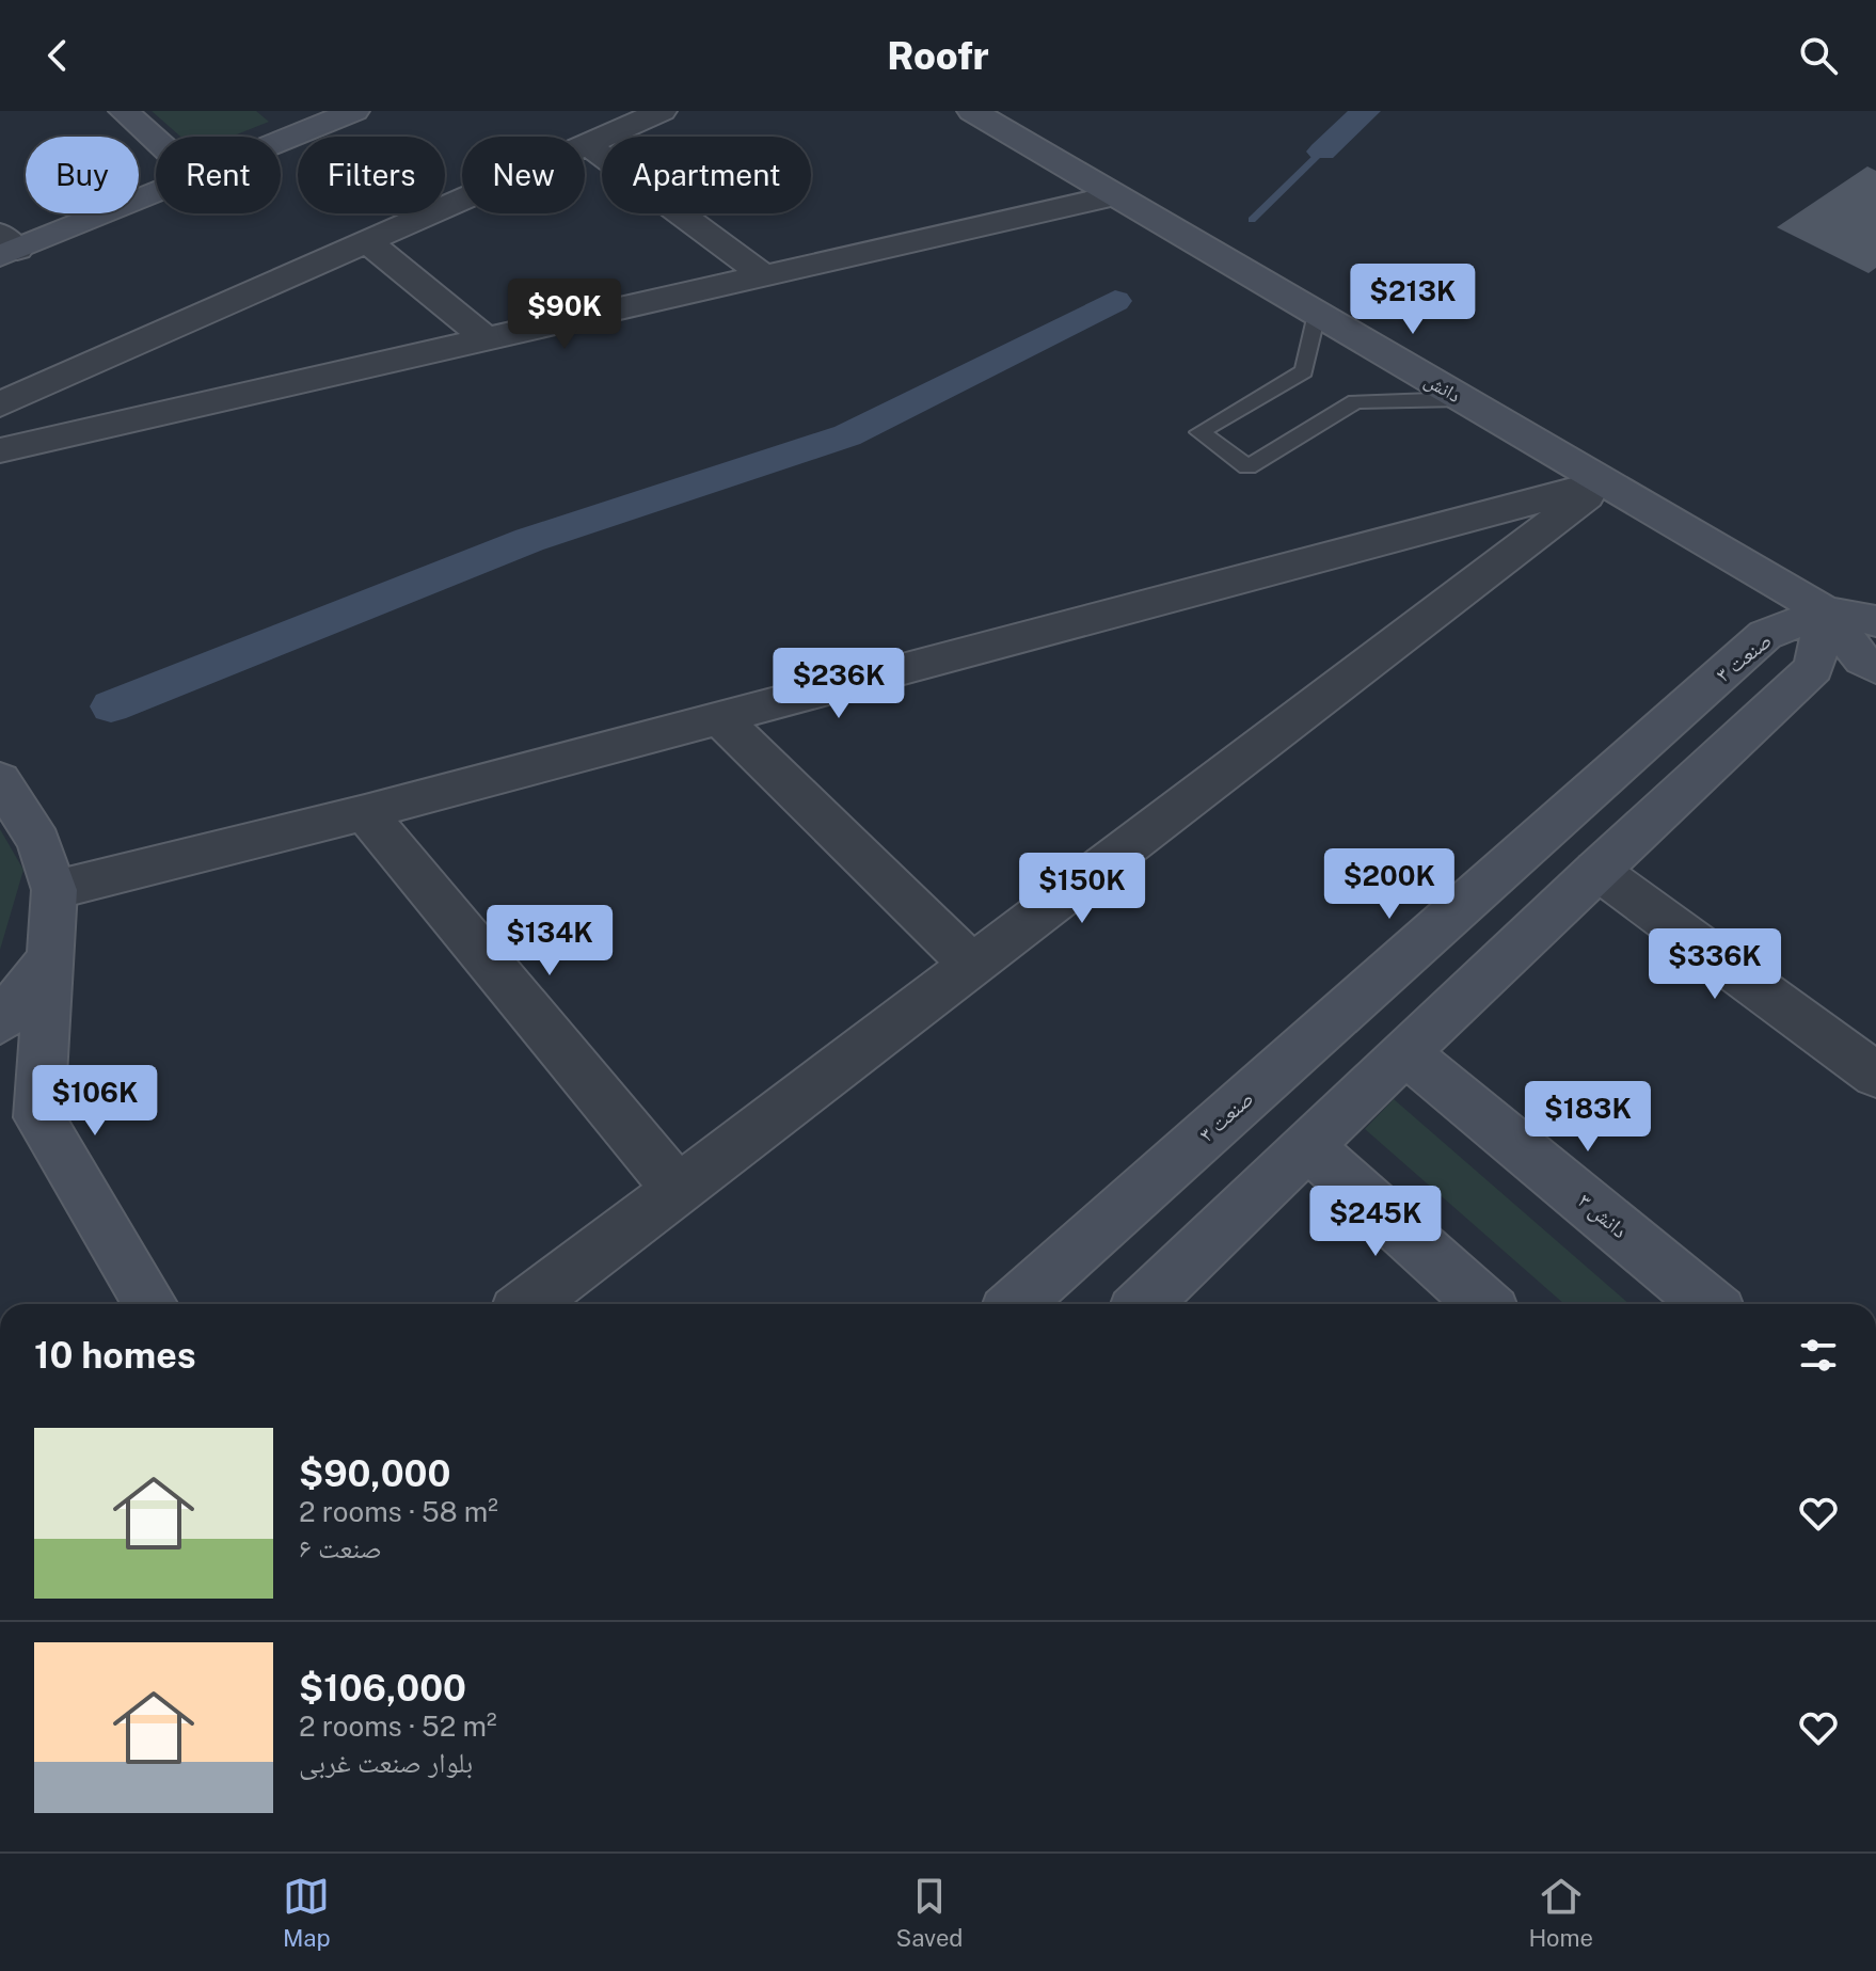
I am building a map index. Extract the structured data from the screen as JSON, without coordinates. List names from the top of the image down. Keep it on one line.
{"streets":{"street":["دانش","صنعت ۳","دانش ۳"]},"crossings":[["دانش","صنعت ۳"]],"page":{"header":"Roofr","chip":["Buy","Rent","Filters","New","Apartment"],"price":["$213K","$90K","$236K","$200K","$150K","$134K","$336K","$106K","$183K","$245K"],"heading":"10 homes","list":[{"name":"$90,000","note":"2 rooms · 58 m² · صنعت ۶"},{"name":"$106,000","note":"2 rooms · 52 m² · بلوار صنعت غربی"}],"tabs":["Map","Saved","Home"]}}
